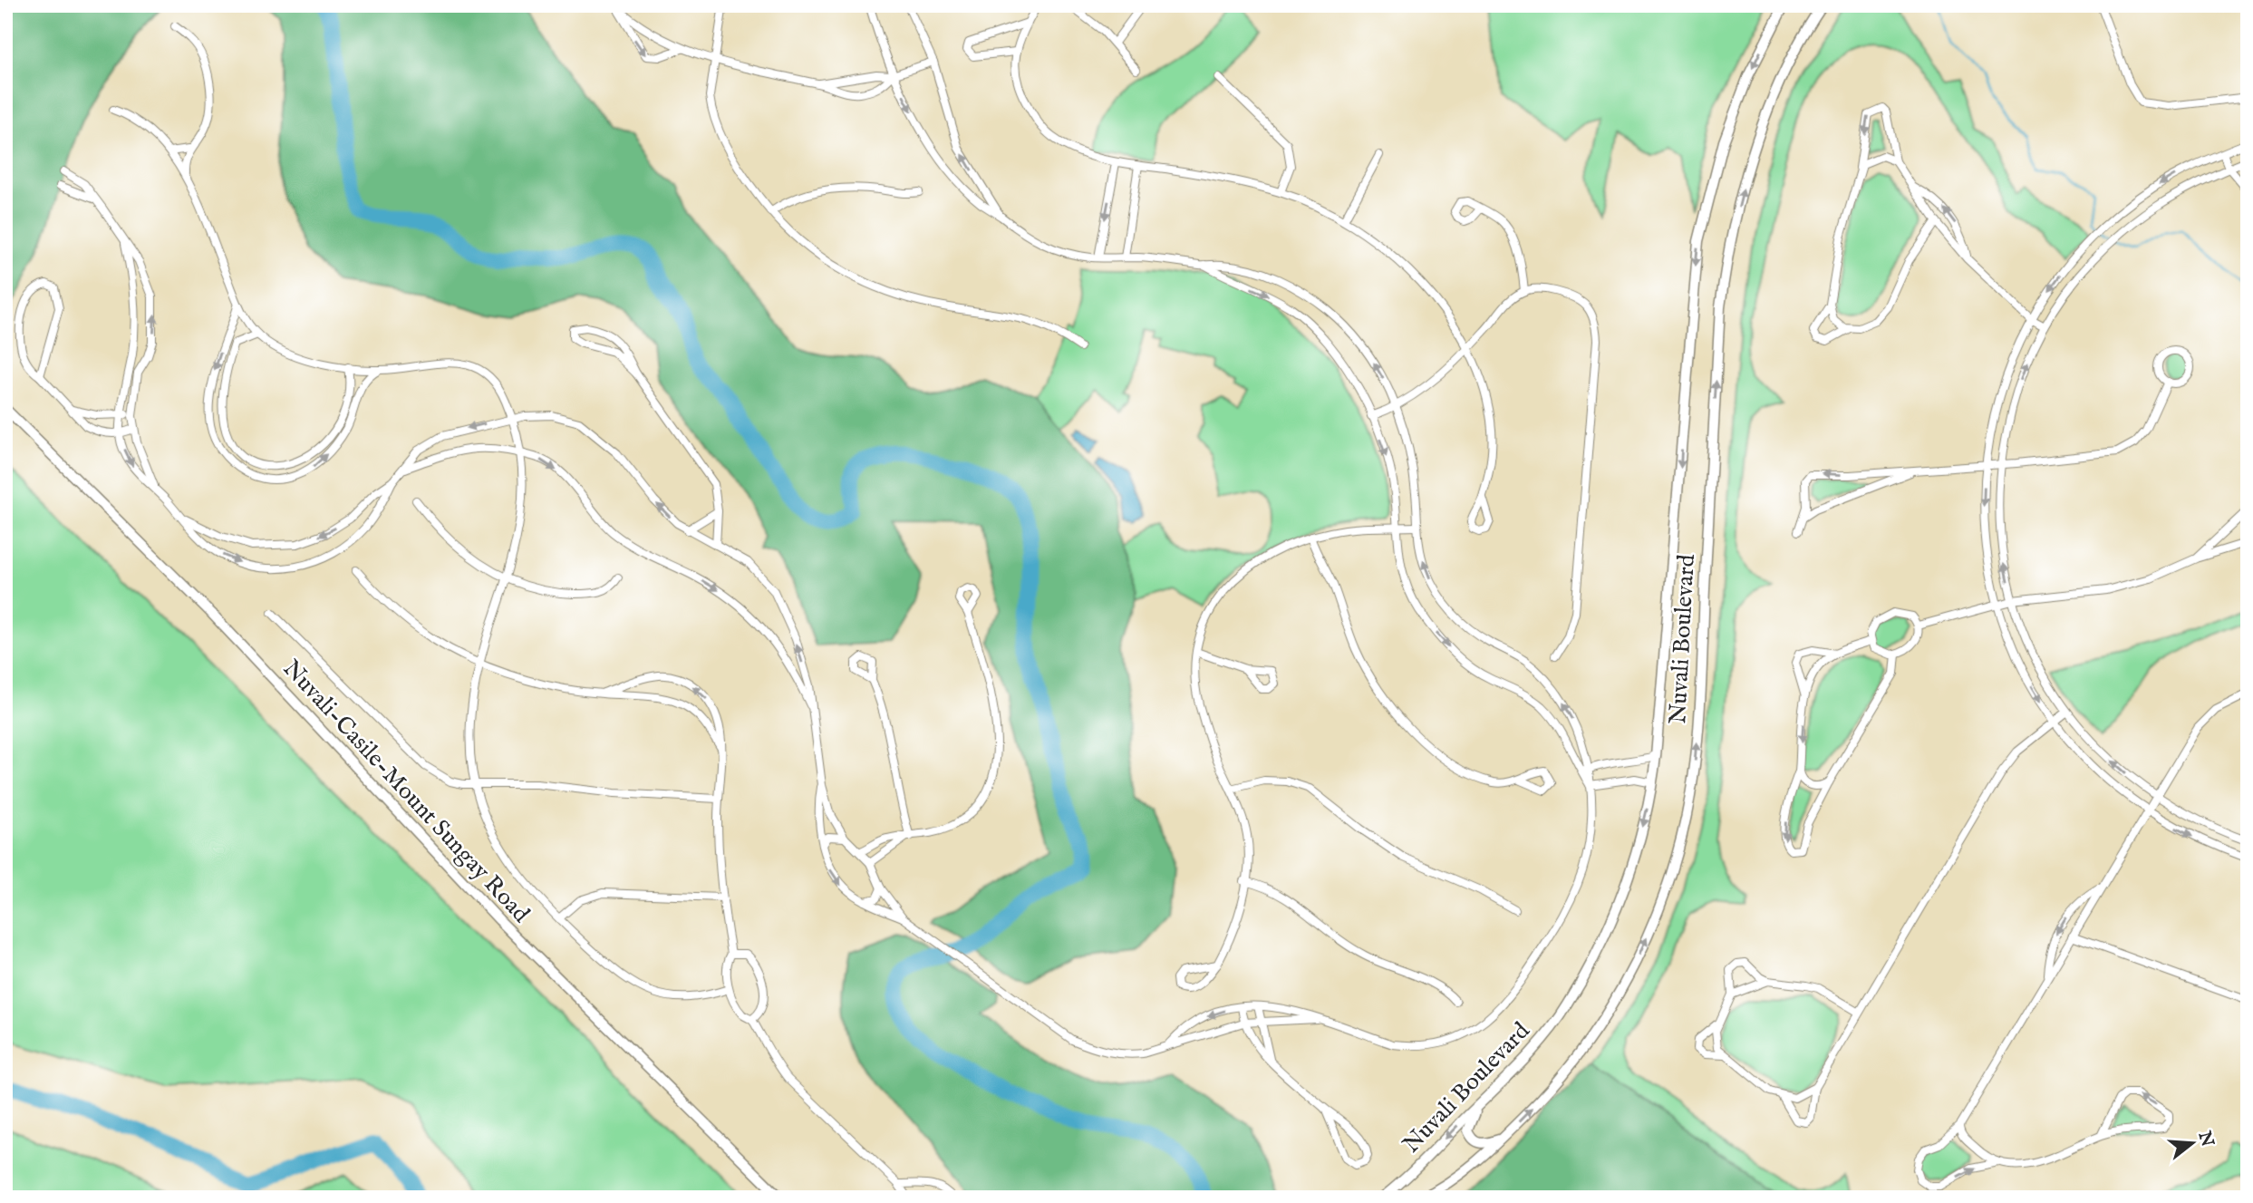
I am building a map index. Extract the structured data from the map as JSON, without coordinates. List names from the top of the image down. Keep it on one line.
{"streets":{"main road":["Nuvali Boulevard","Nuvali-Casile-Mount Sungay Road"]},"north":"right"}
